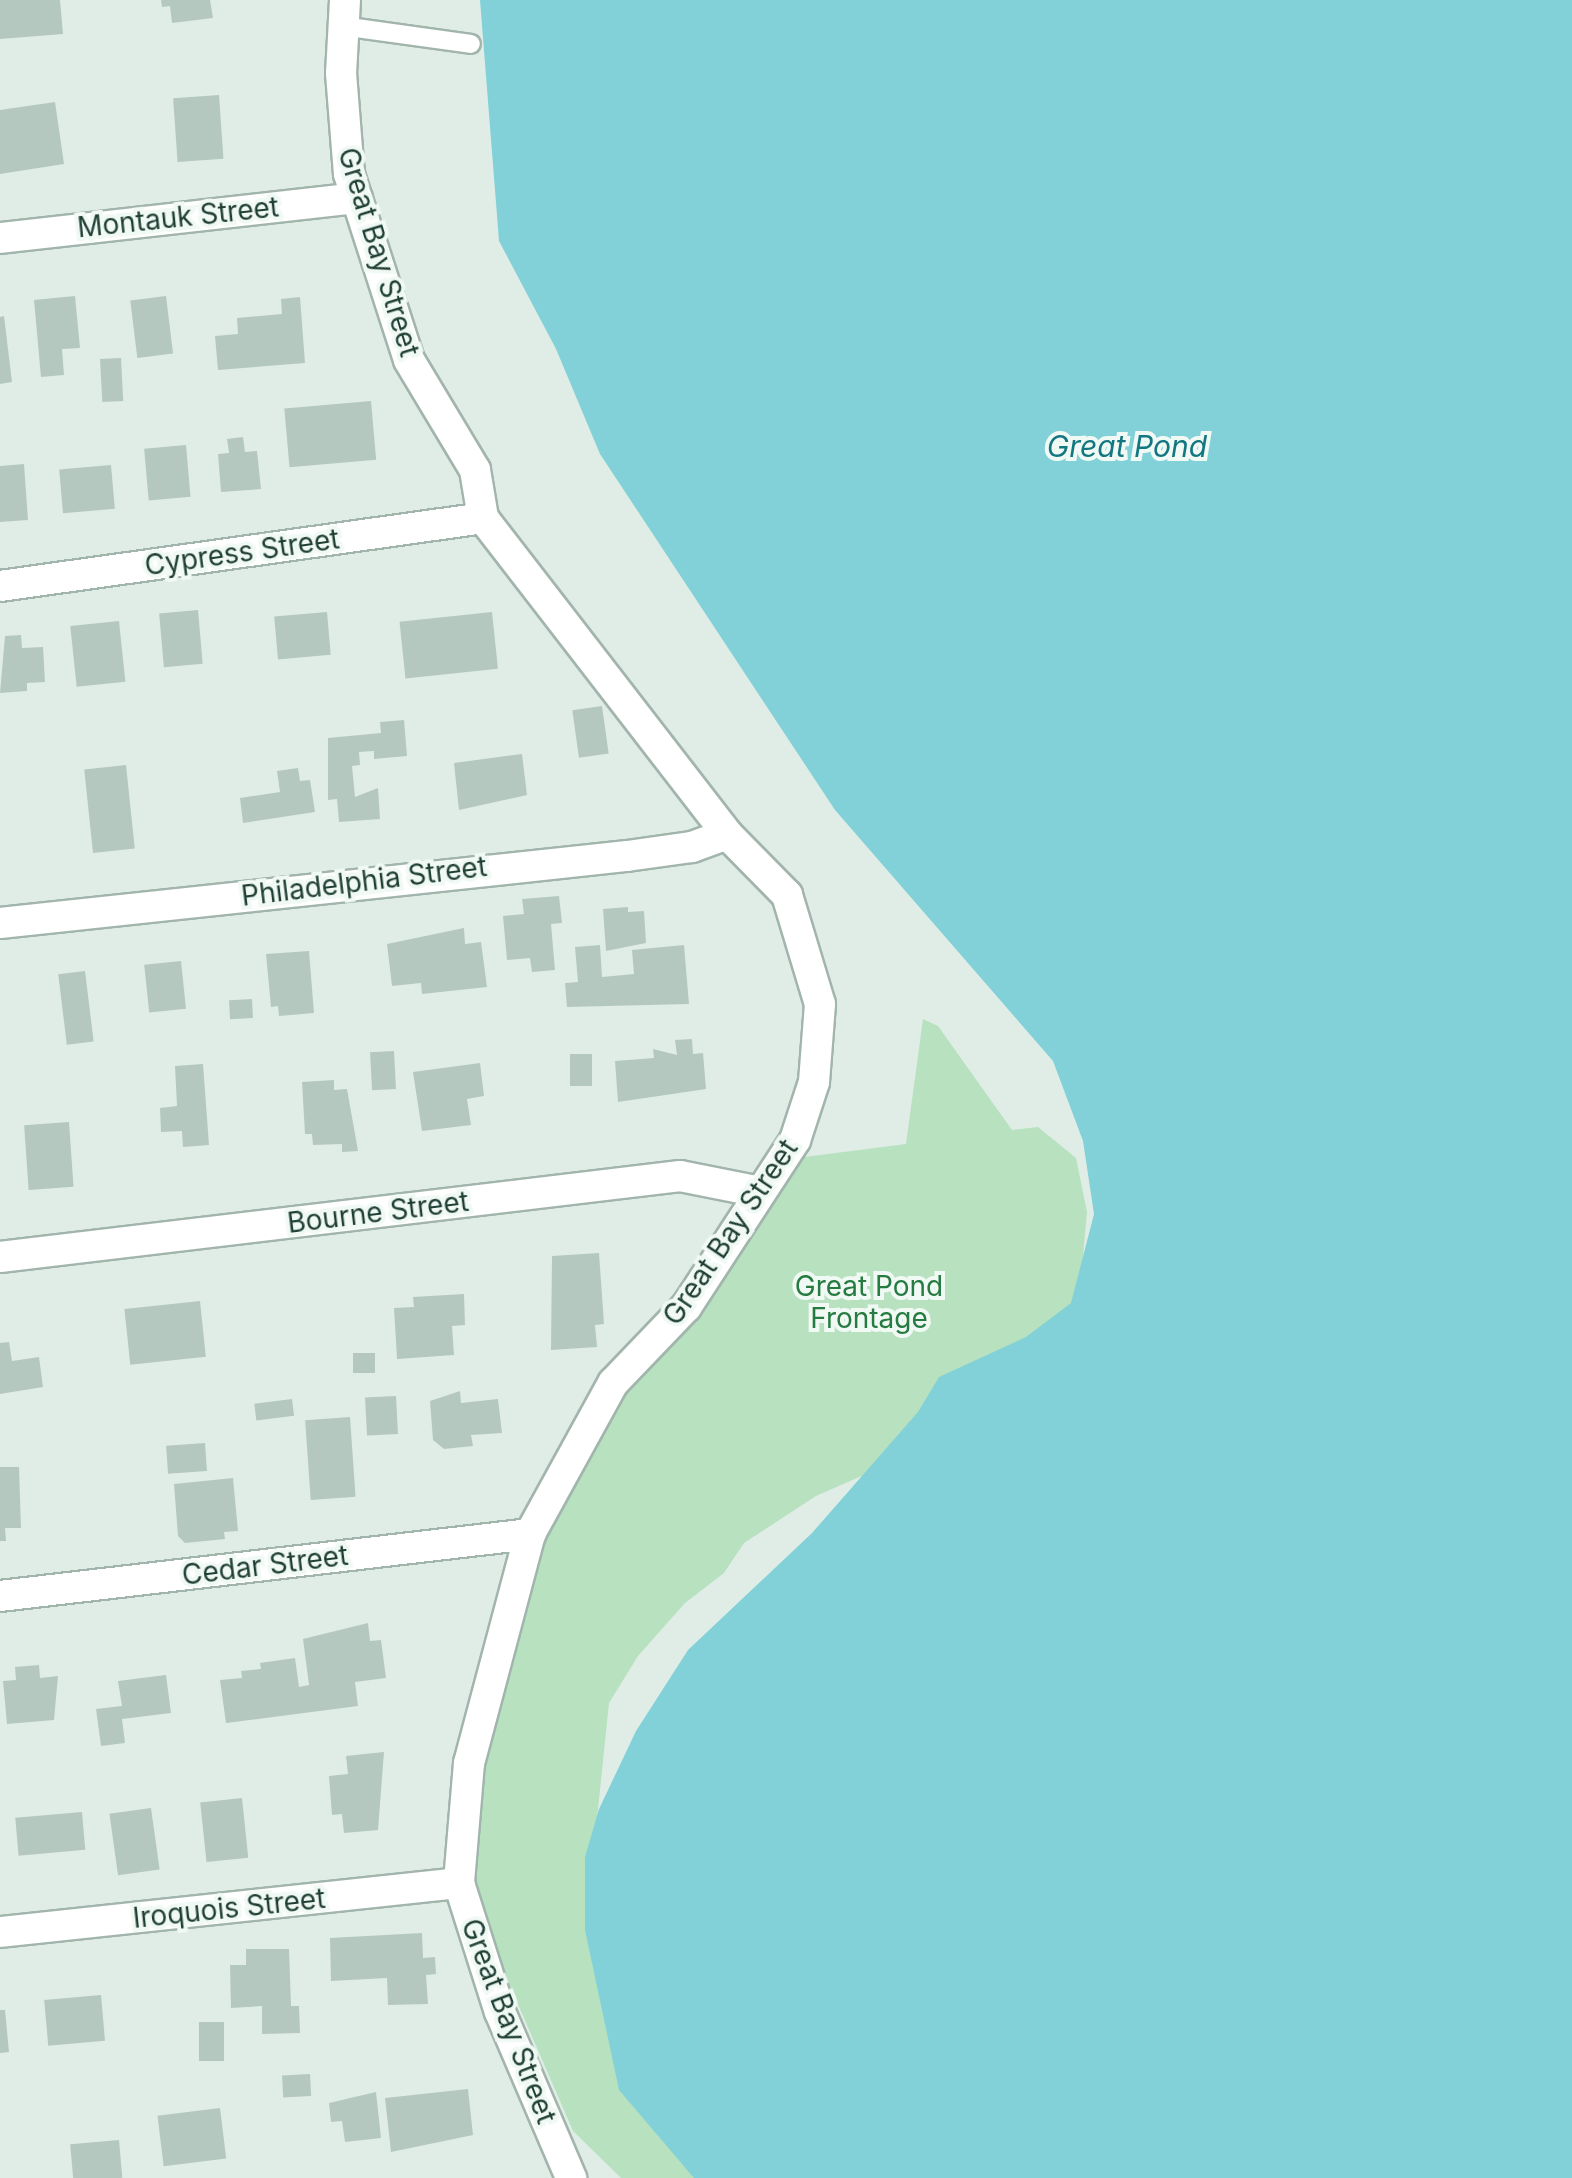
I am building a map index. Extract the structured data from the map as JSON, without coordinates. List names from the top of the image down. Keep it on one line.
{"streets":{"street":["Montauk Street","Great Bay Street","Cypress Street","Philadelphia Street","Bourne Street","Cedar Street","Iroquois Street"]},"crossings":[["Montauk Street","Great Bay Street"],["Great Bay Street","Cypress Street"],["Great Bay Street","Philadelphia Street"],["Great Bay Street","Bourne Street"],["Great Bay Street","Cedar Street"],["Great Bay Street","Iroquois Street"]],"water":["Great Pond"],"parks":["Great Pond Frontage"]}
